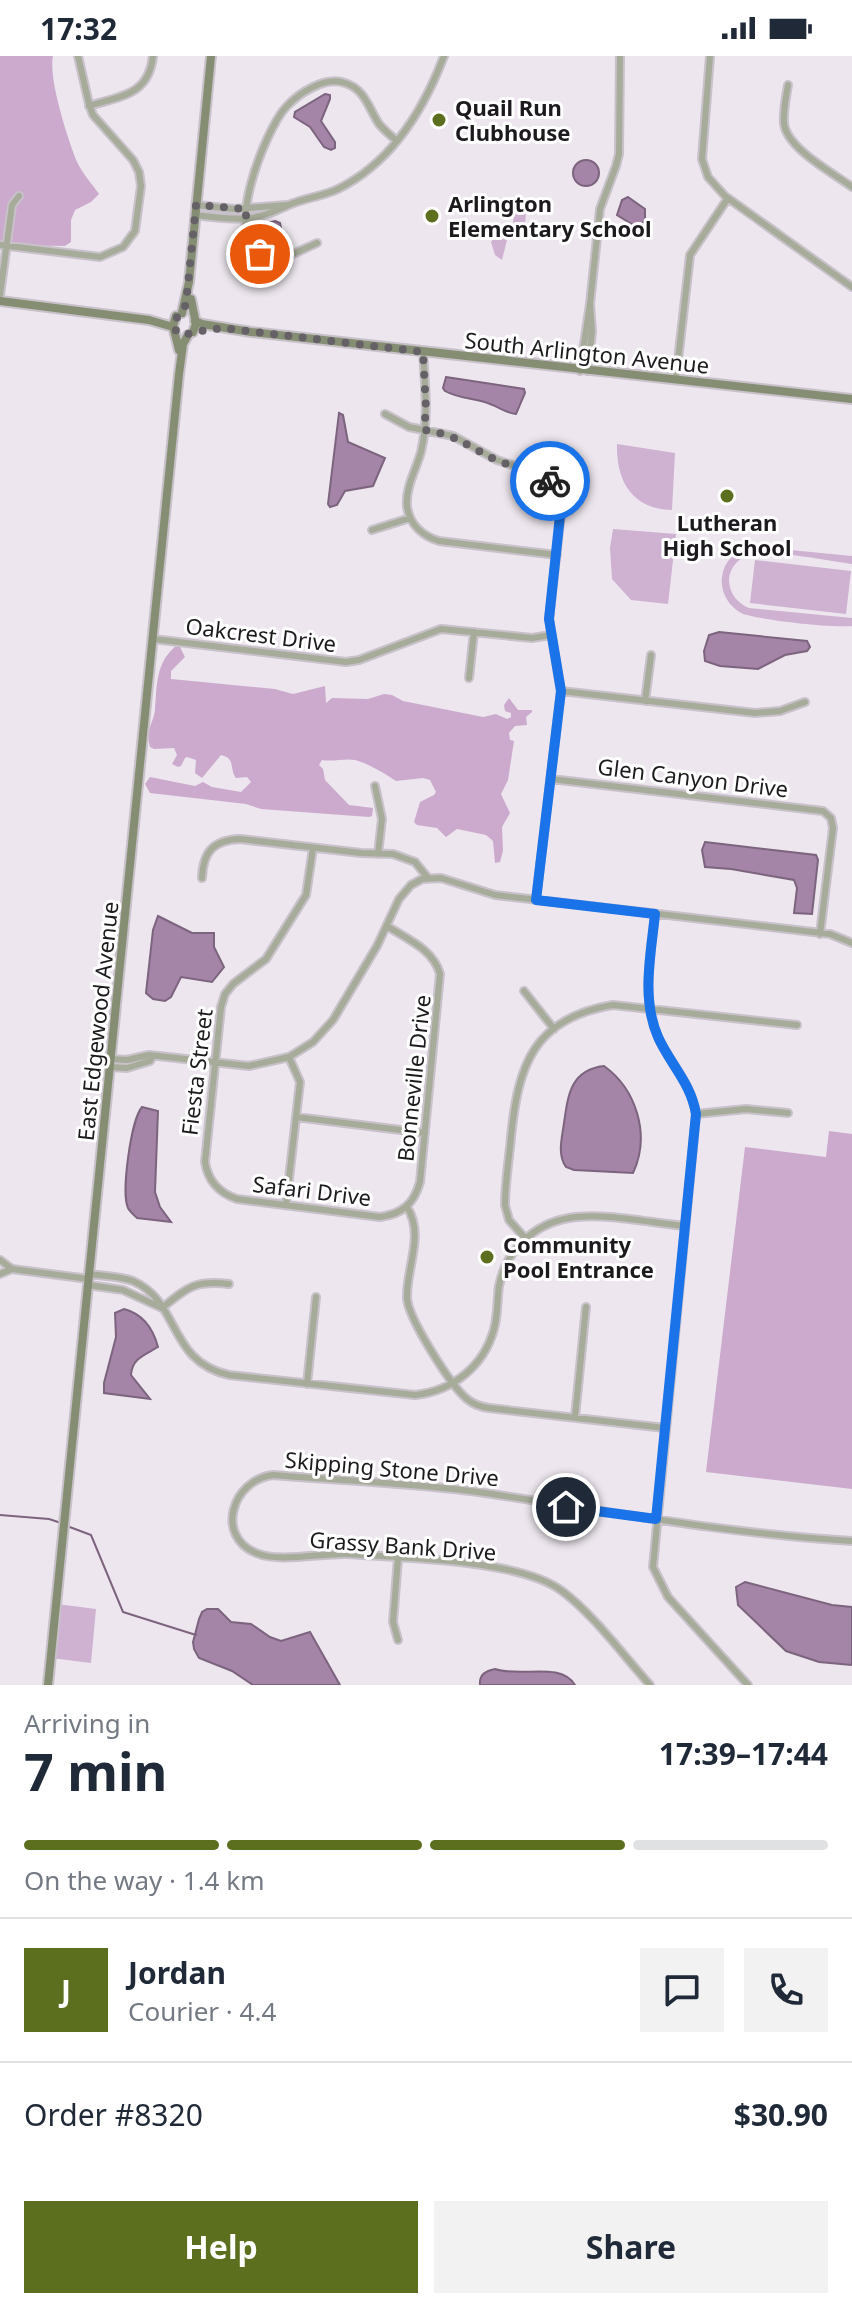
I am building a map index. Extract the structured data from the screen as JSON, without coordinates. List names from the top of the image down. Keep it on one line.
{"streets":{"main road":["South Arlington Avenue","East Edgewood Avenue"],"street":["Oakcrest Drive","Glen Canyon Drive","Fiesta Street","Bonneville Drive","Safari Drive","Skipping Stone Drive","Grassy Bank Drive"]},"crossings":[["Oakcrest Drive","East Edgewood Avenue"],["Fiesta Street","Safari Drive"],["Bonneville Drive","Safari Drive"],["Skipping Stone Drive","Grassy Bank Drive"]],"places":["Quail Run Clubhouse","Arlington Elementary School","Lutheran High School","Community Pool Entrance"],"page":{"status":"17:32","heading":["7 min","Arriving in","17:39–17:44"],"panel":["Jordan","Courier · 4.4","Order #8320","$30.90"],"bar":"On the way · 1.4 km","round":"J","buttons":["Help","Share"]}}
